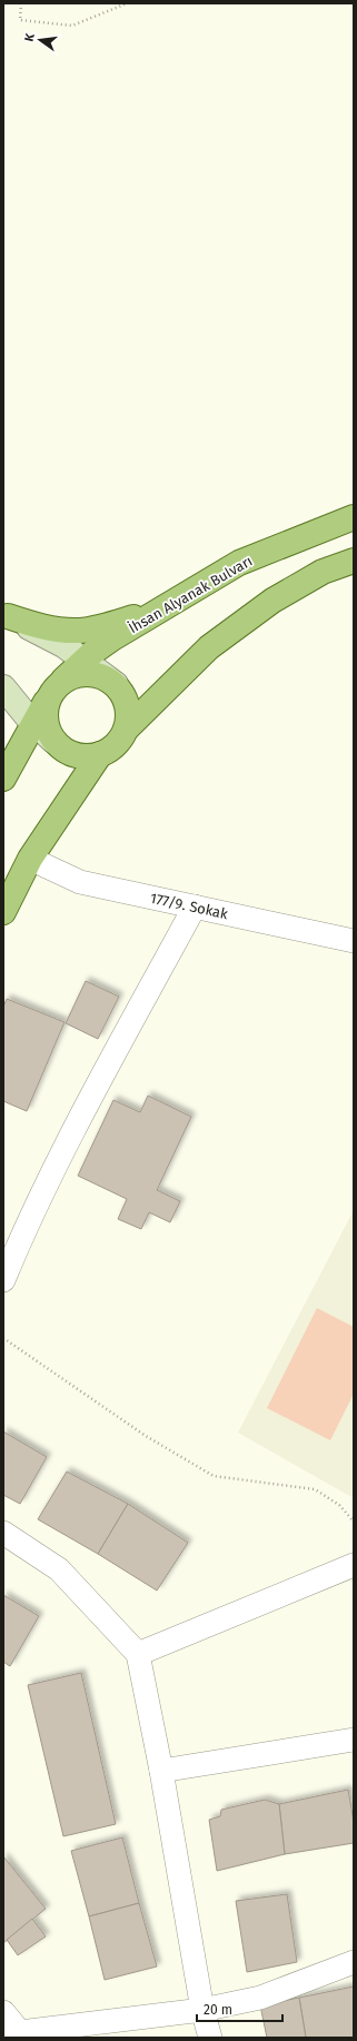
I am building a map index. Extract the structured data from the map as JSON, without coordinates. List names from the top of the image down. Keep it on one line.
{"streets":{"main road":["İhsan Alyanak Bulvarı"],"street":["177/9. Sokak"]},"scale_bar":"20 m","north":"left"}
